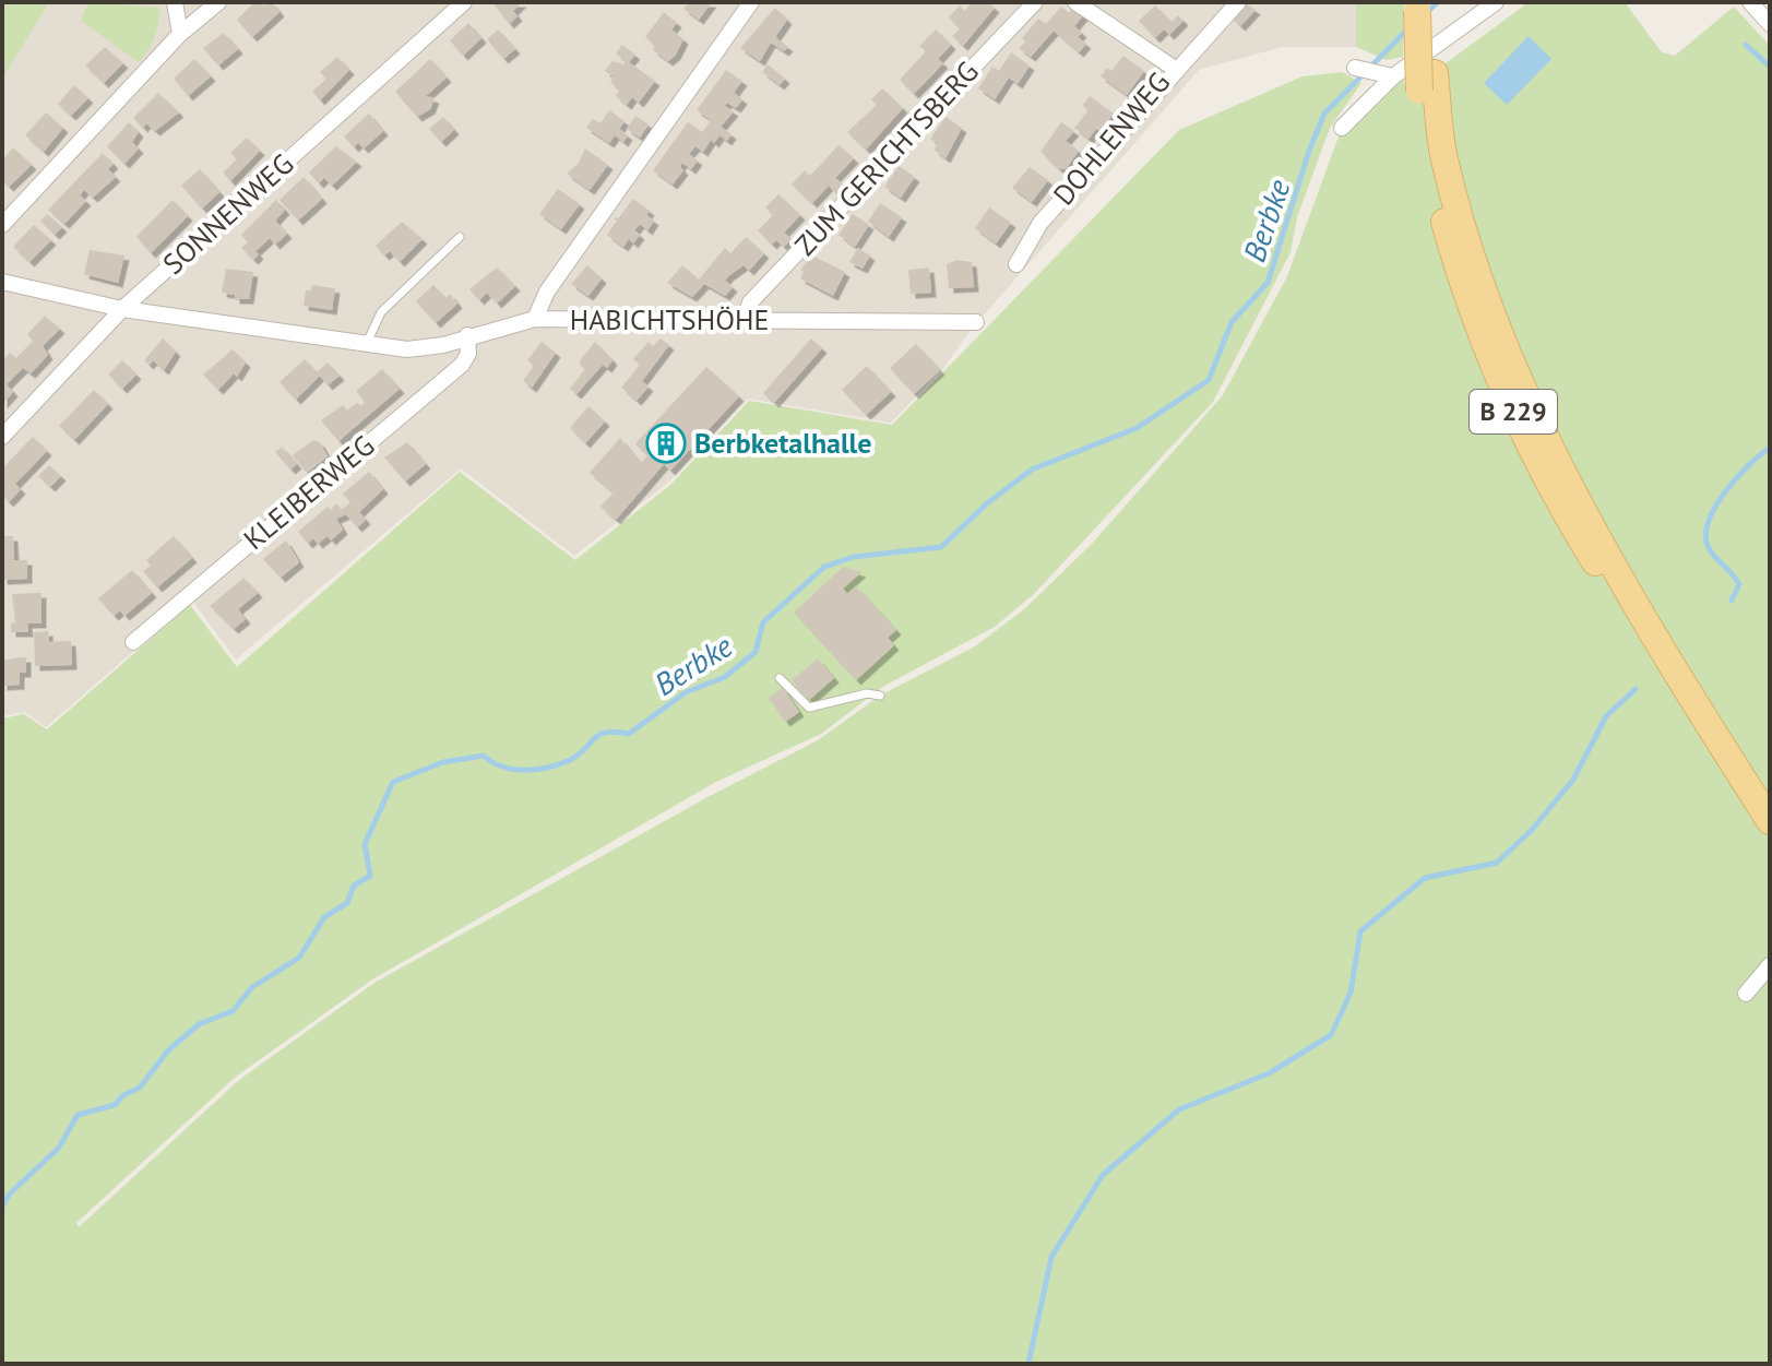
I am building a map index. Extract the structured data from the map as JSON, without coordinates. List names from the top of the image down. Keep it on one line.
{"streets":{"main road":["B 229"],"street":["DOHLENWEG","ZUM GERICHTSBERG","SONNENWEG","HABICHTSHÖHE","KLEIBERWEG"]},"crossings":[["ZUM GERICHTSBERG","HABICHTSHÖHE"],["SONNENWEG","HABICHTSHÖHE"],["HABICHTSHÖHE","KLEIBERWEG"]],"water":["Berbke"],"places":{"building":["Berbketalhalle"]}}
